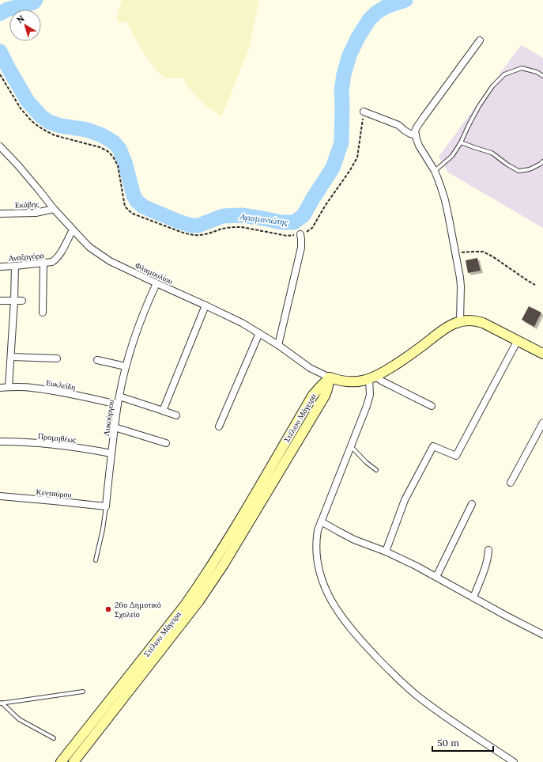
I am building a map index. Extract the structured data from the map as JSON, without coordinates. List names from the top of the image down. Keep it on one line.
{"streets":{"main road":["Στέλιου Μάγειρα"],"street":["Εκάβης","Αναξαγόρα","Φλαμουλίου","Ευκλείδη","Λυκούργου","Προμηθέως","Κενταύρου"]},"crossings":[["Εκάβης","Φλαμουλίου"],["Αναξαγόρα","Φλαμουλίου"],["Φλαμουλίου","Λυκούργου"],["Φλαμουλίου","Στέλιου Μάγειρα"],["Ευκλείδη","Λυκούργου"],["Λυκούργου","Προμηθέως"],["Λυκούργου","Κενταύρου"]],"water":["Αγιαμονιώτης"],"places":["26ο Δημοτικό Σχολείο"],"scale_bar":"50 m","north":"top left"}
